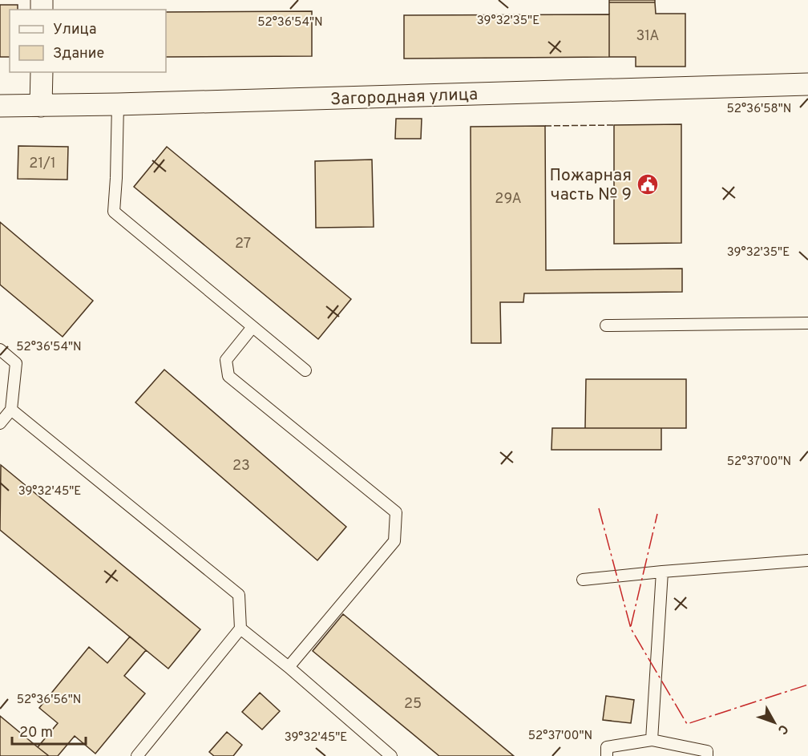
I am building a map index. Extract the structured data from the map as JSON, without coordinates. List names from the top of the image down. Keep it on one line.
{"streets":{"street":["Загородная улица"]},"places":{"public building":["Пожарная часть № 9"]},"house_numbers":["31А","21/1","29А","27","23","25"],"legend":["Улица","Здание"],"scale_bar":"20 m","north":"bottom right","coordinates":["39°32'35\"E","52°36'54\"N","52°36'58\"N","52°37'00\"N","39°32'45\"E","52°36'56\"N"]}
